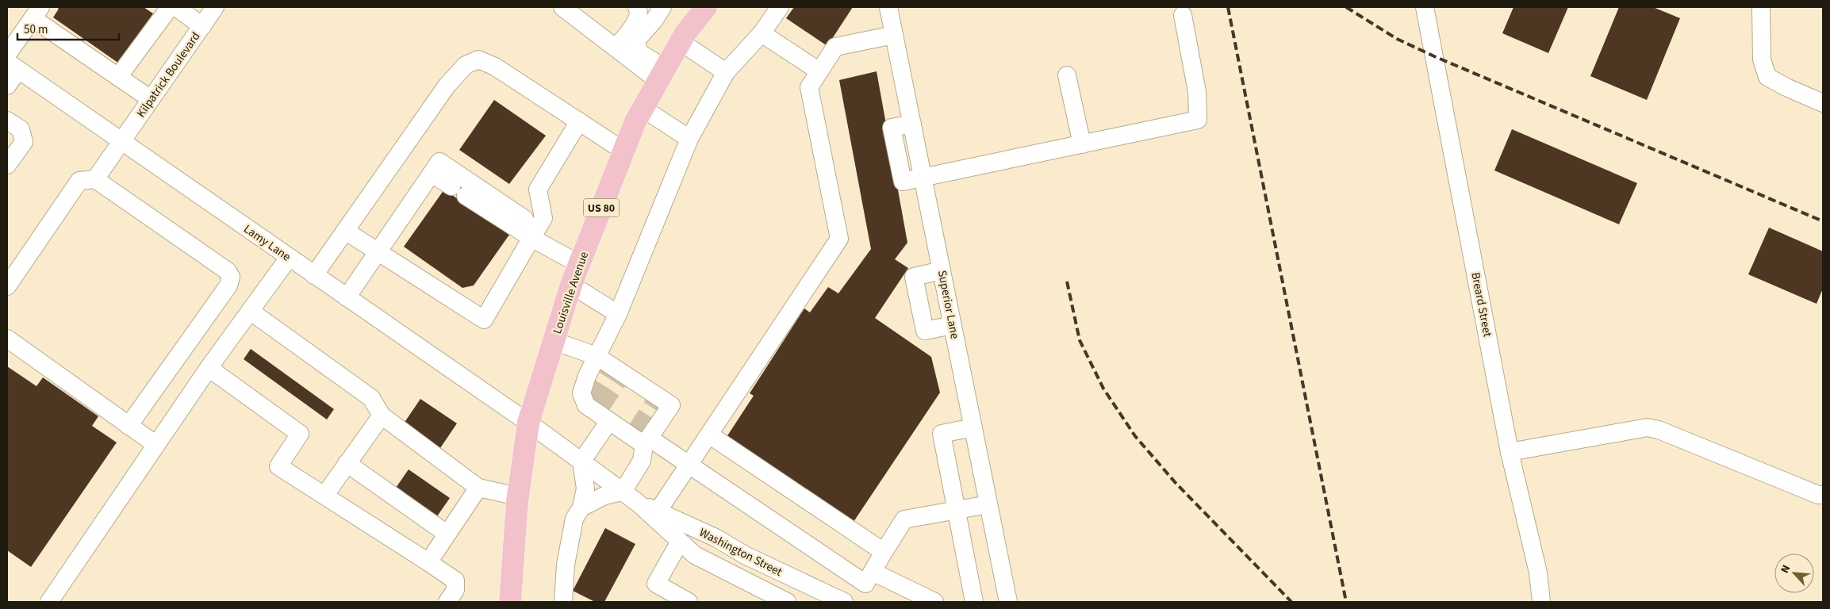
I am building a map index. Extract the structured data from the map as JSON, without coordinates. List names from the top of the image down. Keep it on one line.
{"streets":{"main road":["US 80","Louisville Avenue"],"street":["Kilpatrick Boulevard","Lamy Lane","Superior Lane","Breard Street","Washington Street"]},"crossings":[["Kilpatrick Boulevard","Lamy Lane"],["Lamy Lane","Louisville Avenue"],["Lamy Lane","Washington Street"],["Louisville Avenue","Washington Street"]],"scale_bar":"50 m","north":"top left"}
